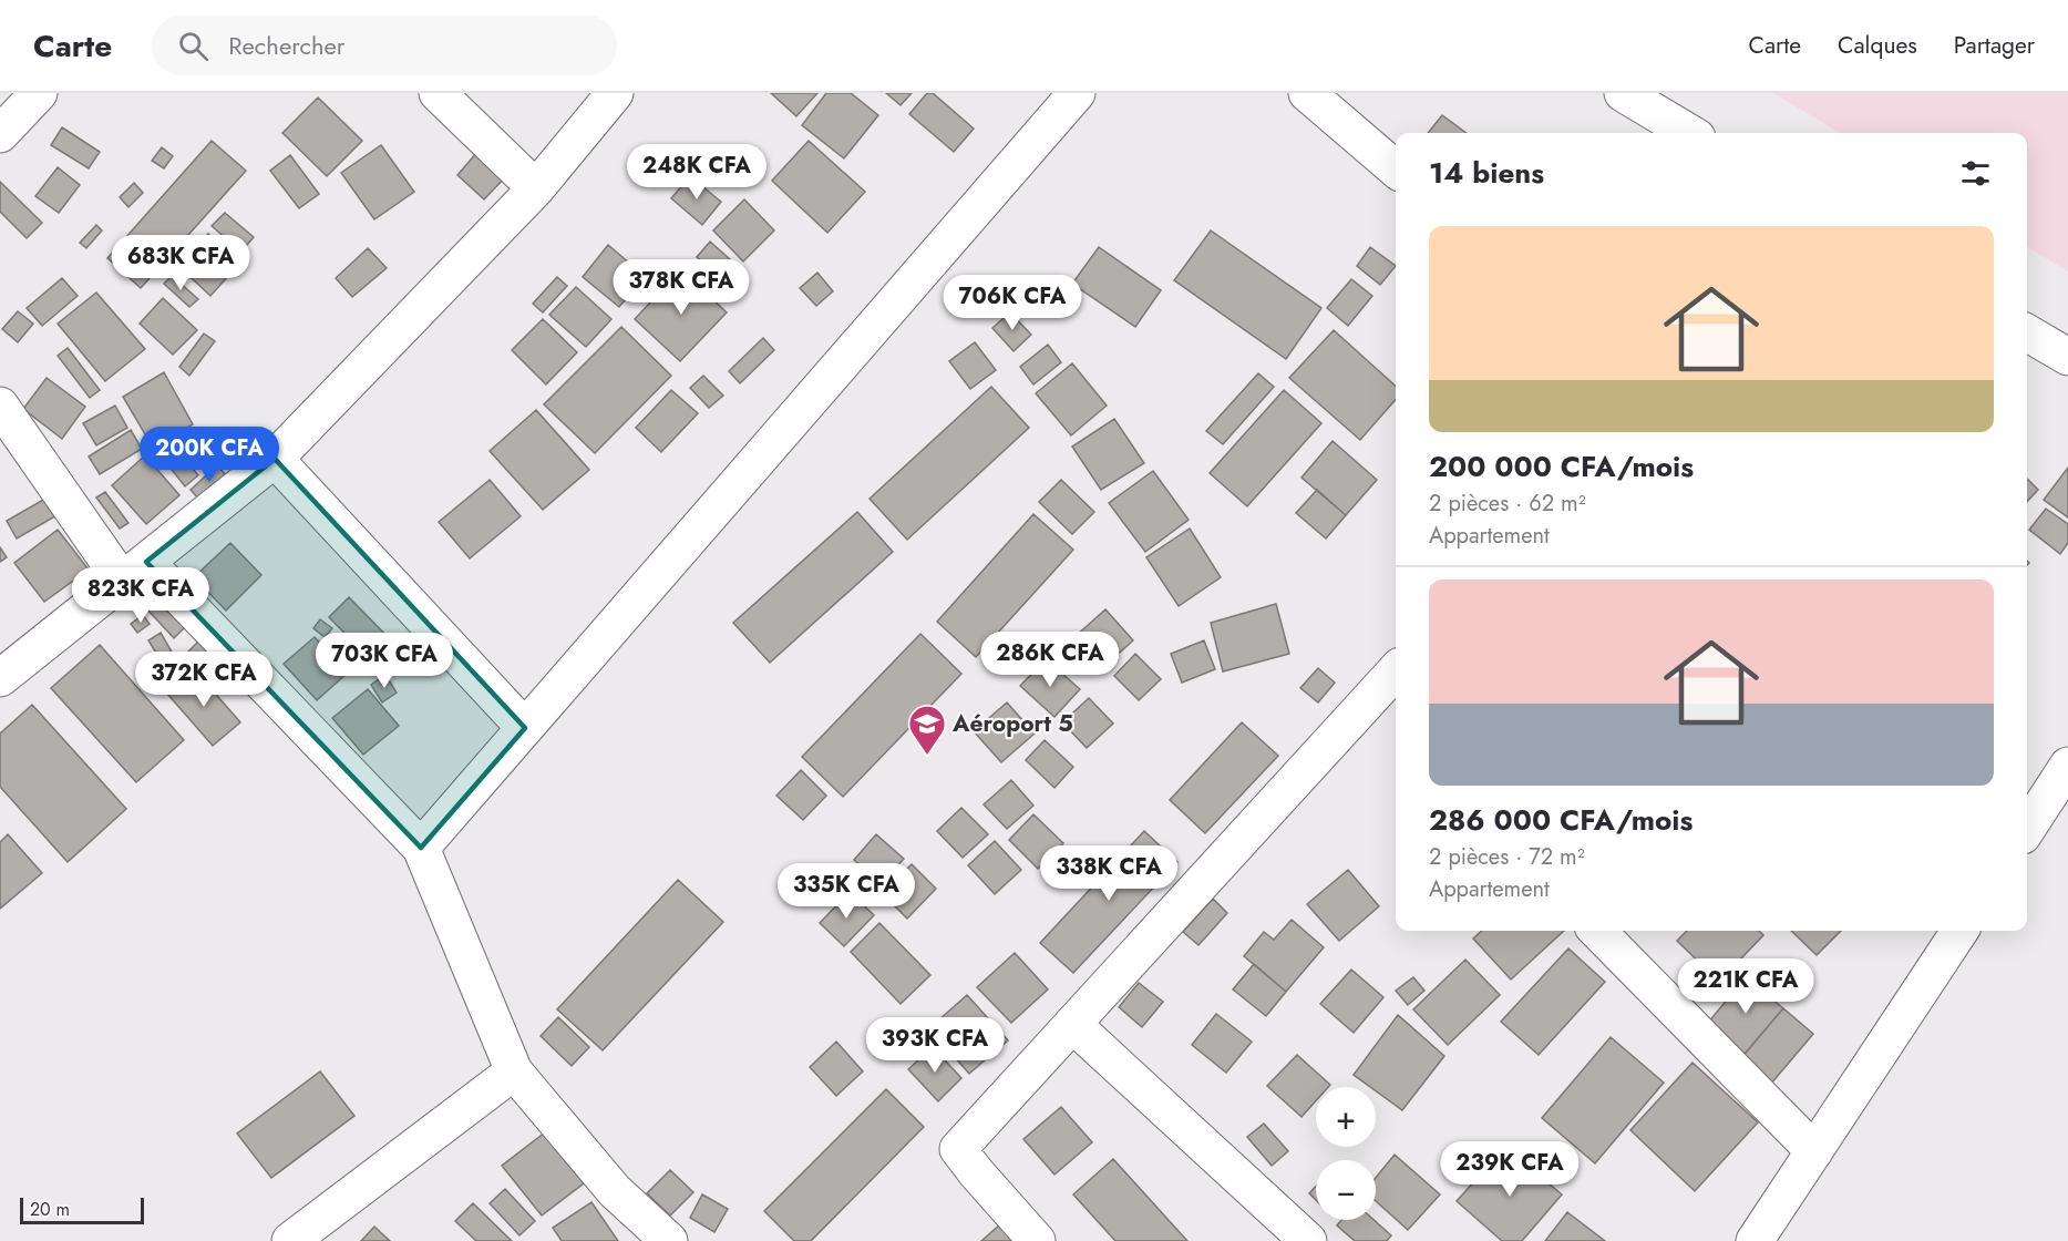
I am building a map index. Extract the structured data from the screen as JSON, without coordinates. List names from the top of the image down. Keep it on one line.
{"places":{"school or university":["Aéroport 5"]},"scale_bar":"20 m","page":{"header":"Carte","search":"Rechercher","nav":["Carte","Calques","Partager"],"heading":"14 biens","price":["248K CFA","683K CFA","378K CFA","706K CFA","200K CFA","823K CFA","286K CFA","703K CFA","372K CFA","338K CFA","335K CFA","221K CFA","393K CFA","239K CFA"],"list":[{"name":"200 000 CFA/mois","note":"2 pièces · 62 m² · Appartement"},{"name":"286 000 CFA/mois","note":"2 pièces · 72 m² · Appartement"}],"map_buttons":["+","−"],"scale":"20 m"}}
